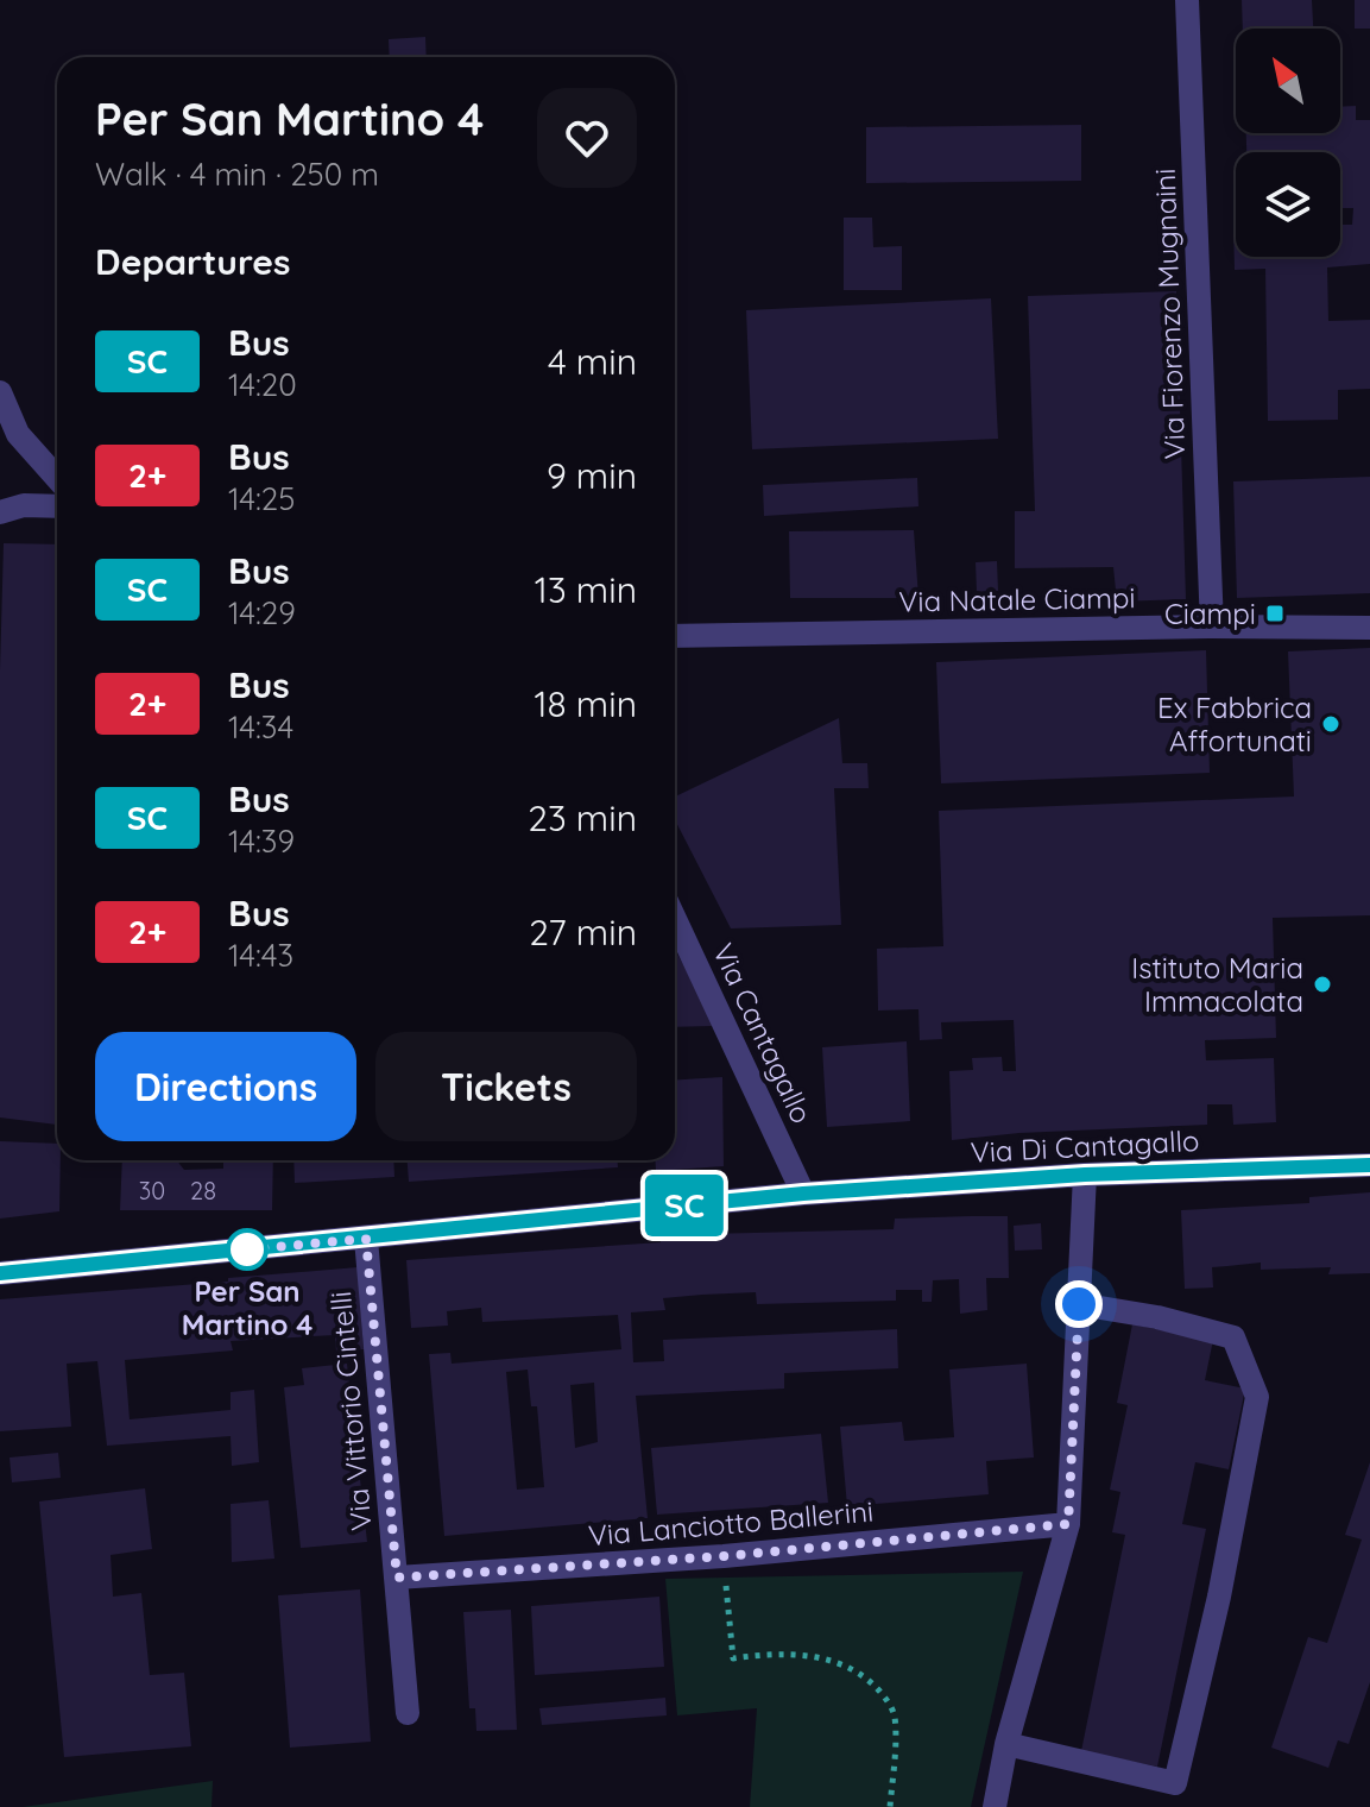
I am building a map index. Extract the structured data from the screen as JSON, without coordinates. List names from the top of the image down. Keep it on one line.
{"streets":{"street":["Via Fiorenzo Mugnaini","Via Natale Ciampi","Via Cantagallo","Via Di Cantagallo","Via Vittorio Cintelli","Via Lanciotto Ballerini"]},"crossings":[["Via Fiorenzo Mugnaini","Via Natale Ciampi"],["Via Cantagallo","Via Di Cantagallo"],["Via Di Cantagallo","Via Vittorio Cintelli"],["Via Vittorio Cintelli","Via Lanciotto Ballerini"]],"places":{"transit":["Ciampi"],"other":["Ex Fabbrica Affortunati","Istituto Maria Immacolata","Per San Martino 4"]},"lines":["bus line SC"],"house_numbers":["30","28"],"north":"top left","page":{"on_map":"SC","heading":[["Per San Martino 4","Walk · 4 min · 250 m"],"Departures"],"list":[{"mark":"SC","name":"Bus","note":"14:20","value":"4 min"},{"mark":"2+","name":"Bus","note":"14:25","value":"9 min"},{"mark":"SC","name":"Bus","note":"14:29","value":"13 min"},{"mark":"2+","name":"Bus","note":"14:34","value":"18 min"},{"mark":"SC","name":"Bus","note":"14:39","value":"23 min"},{"mark":"2+","name":"Bus","note":"14:43","value":"27 min"}],"buttons":["Directions","Tickets"]}}
